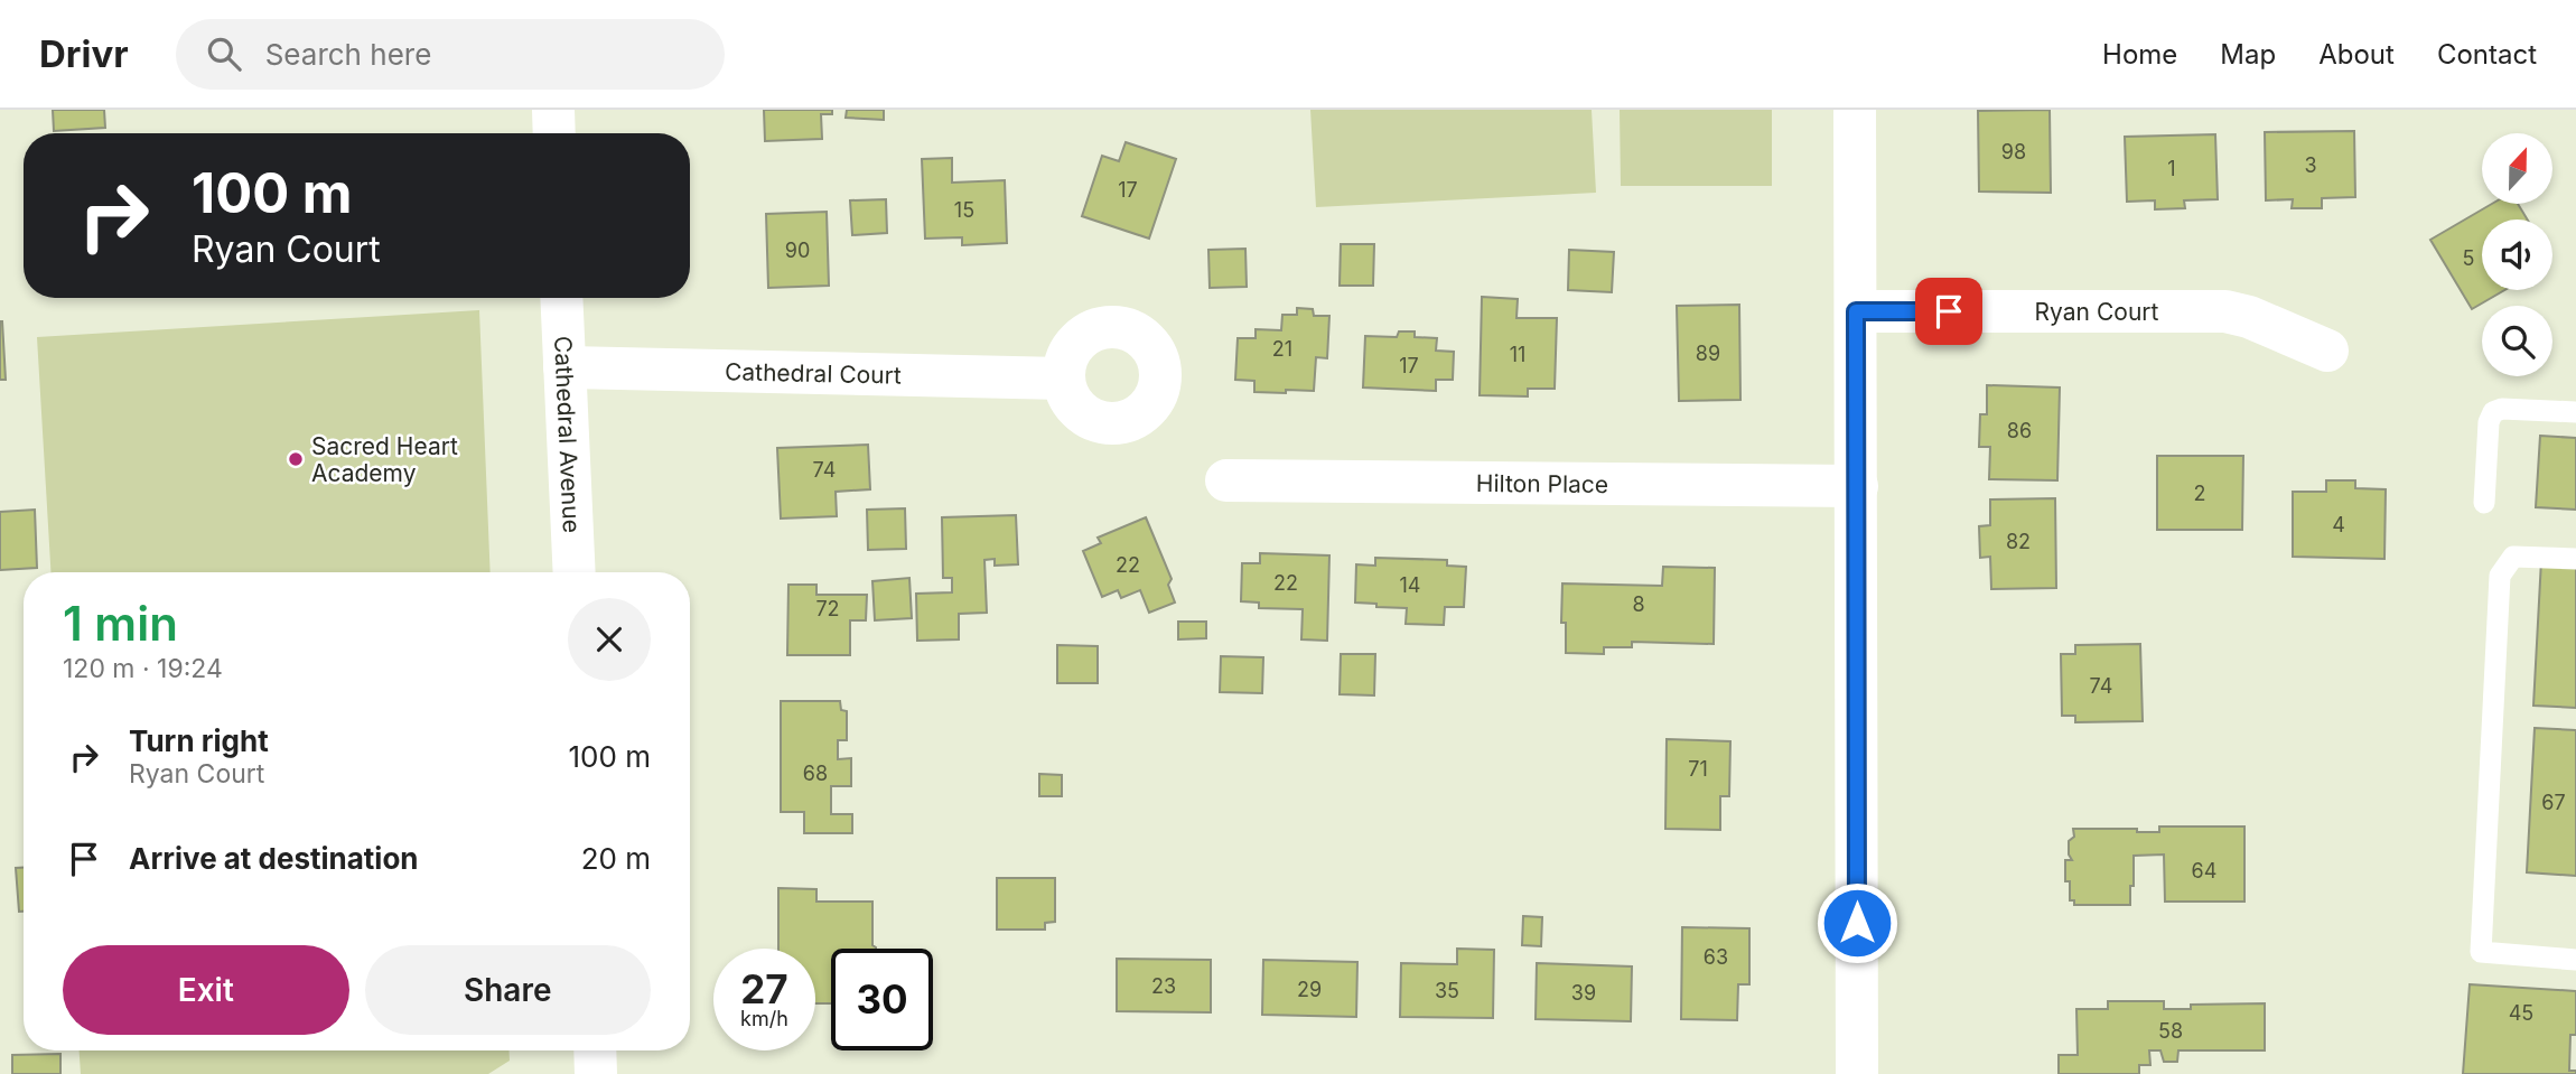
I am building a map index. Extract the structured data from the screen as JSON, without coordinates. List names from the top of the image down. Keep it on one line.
{"streets":{"street":["Ryan Court","Cathedral Court","Cathedral Avenue","Hilton Place"]},"crossings":[["Cathedral Court","Cathedral Avenue"]],"places":["Sacred Heart Academy"],"house_numbers":["98","3","1","17","15","90","5","21","89","11","17","86","74","2","4","82","22","22","14","8","72","74","71","68","67","64","63","23","29","35","39","45","58"],"north":"top","page":{"header":"Drivr","search":"Search here","nav":["Home","Map","About","Contact"],"turn":["100 m","Ryan Court"],"heading":["1 min","120 m · 19:24"],"list":[{"name":"Turn right","note":"Ryan Court","value":"100 m"},{"name":"Arrive at destination","value":"20 m"}],"buttons":["Exit","Share"],"speed":"27 km/h","limit":"30"}}
